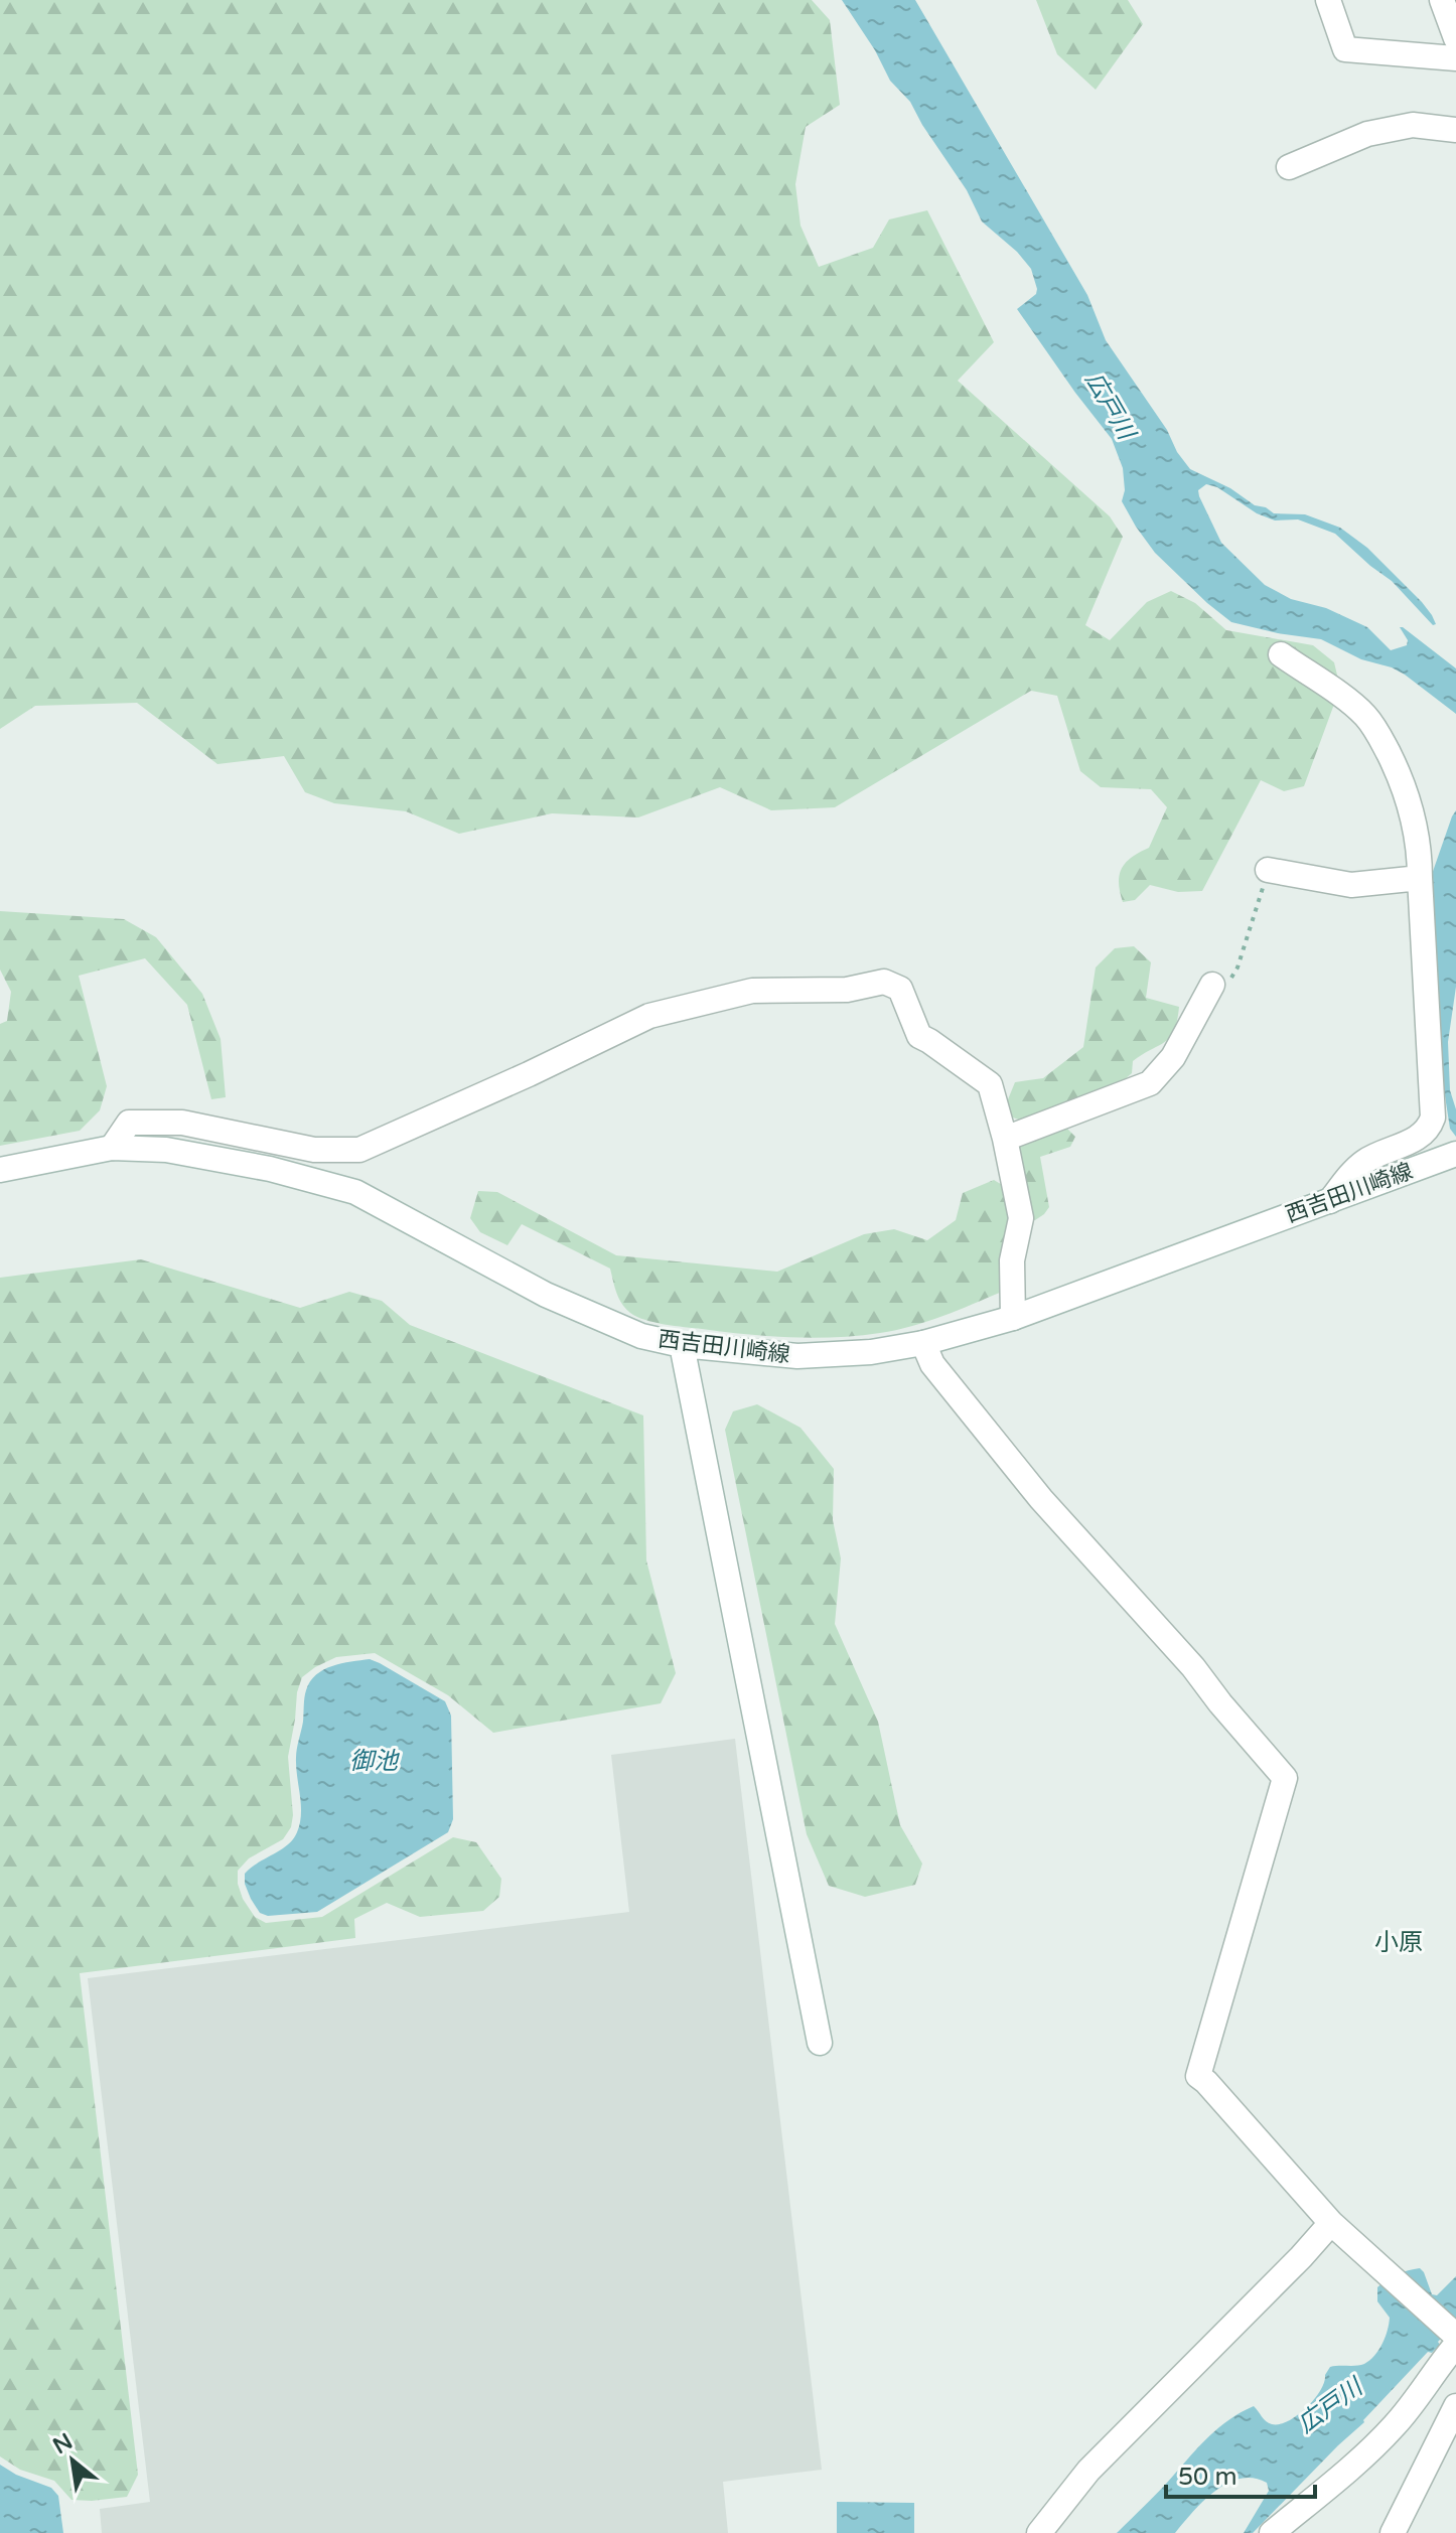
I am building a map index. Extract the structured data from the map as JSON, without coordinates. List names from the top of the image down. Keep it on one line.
{"streets":{"street":["西吉田川崎線"]},"districts":["小原"],"water":["広戸川","御池"],"scale_bar":"50 m","north":"top left"}
